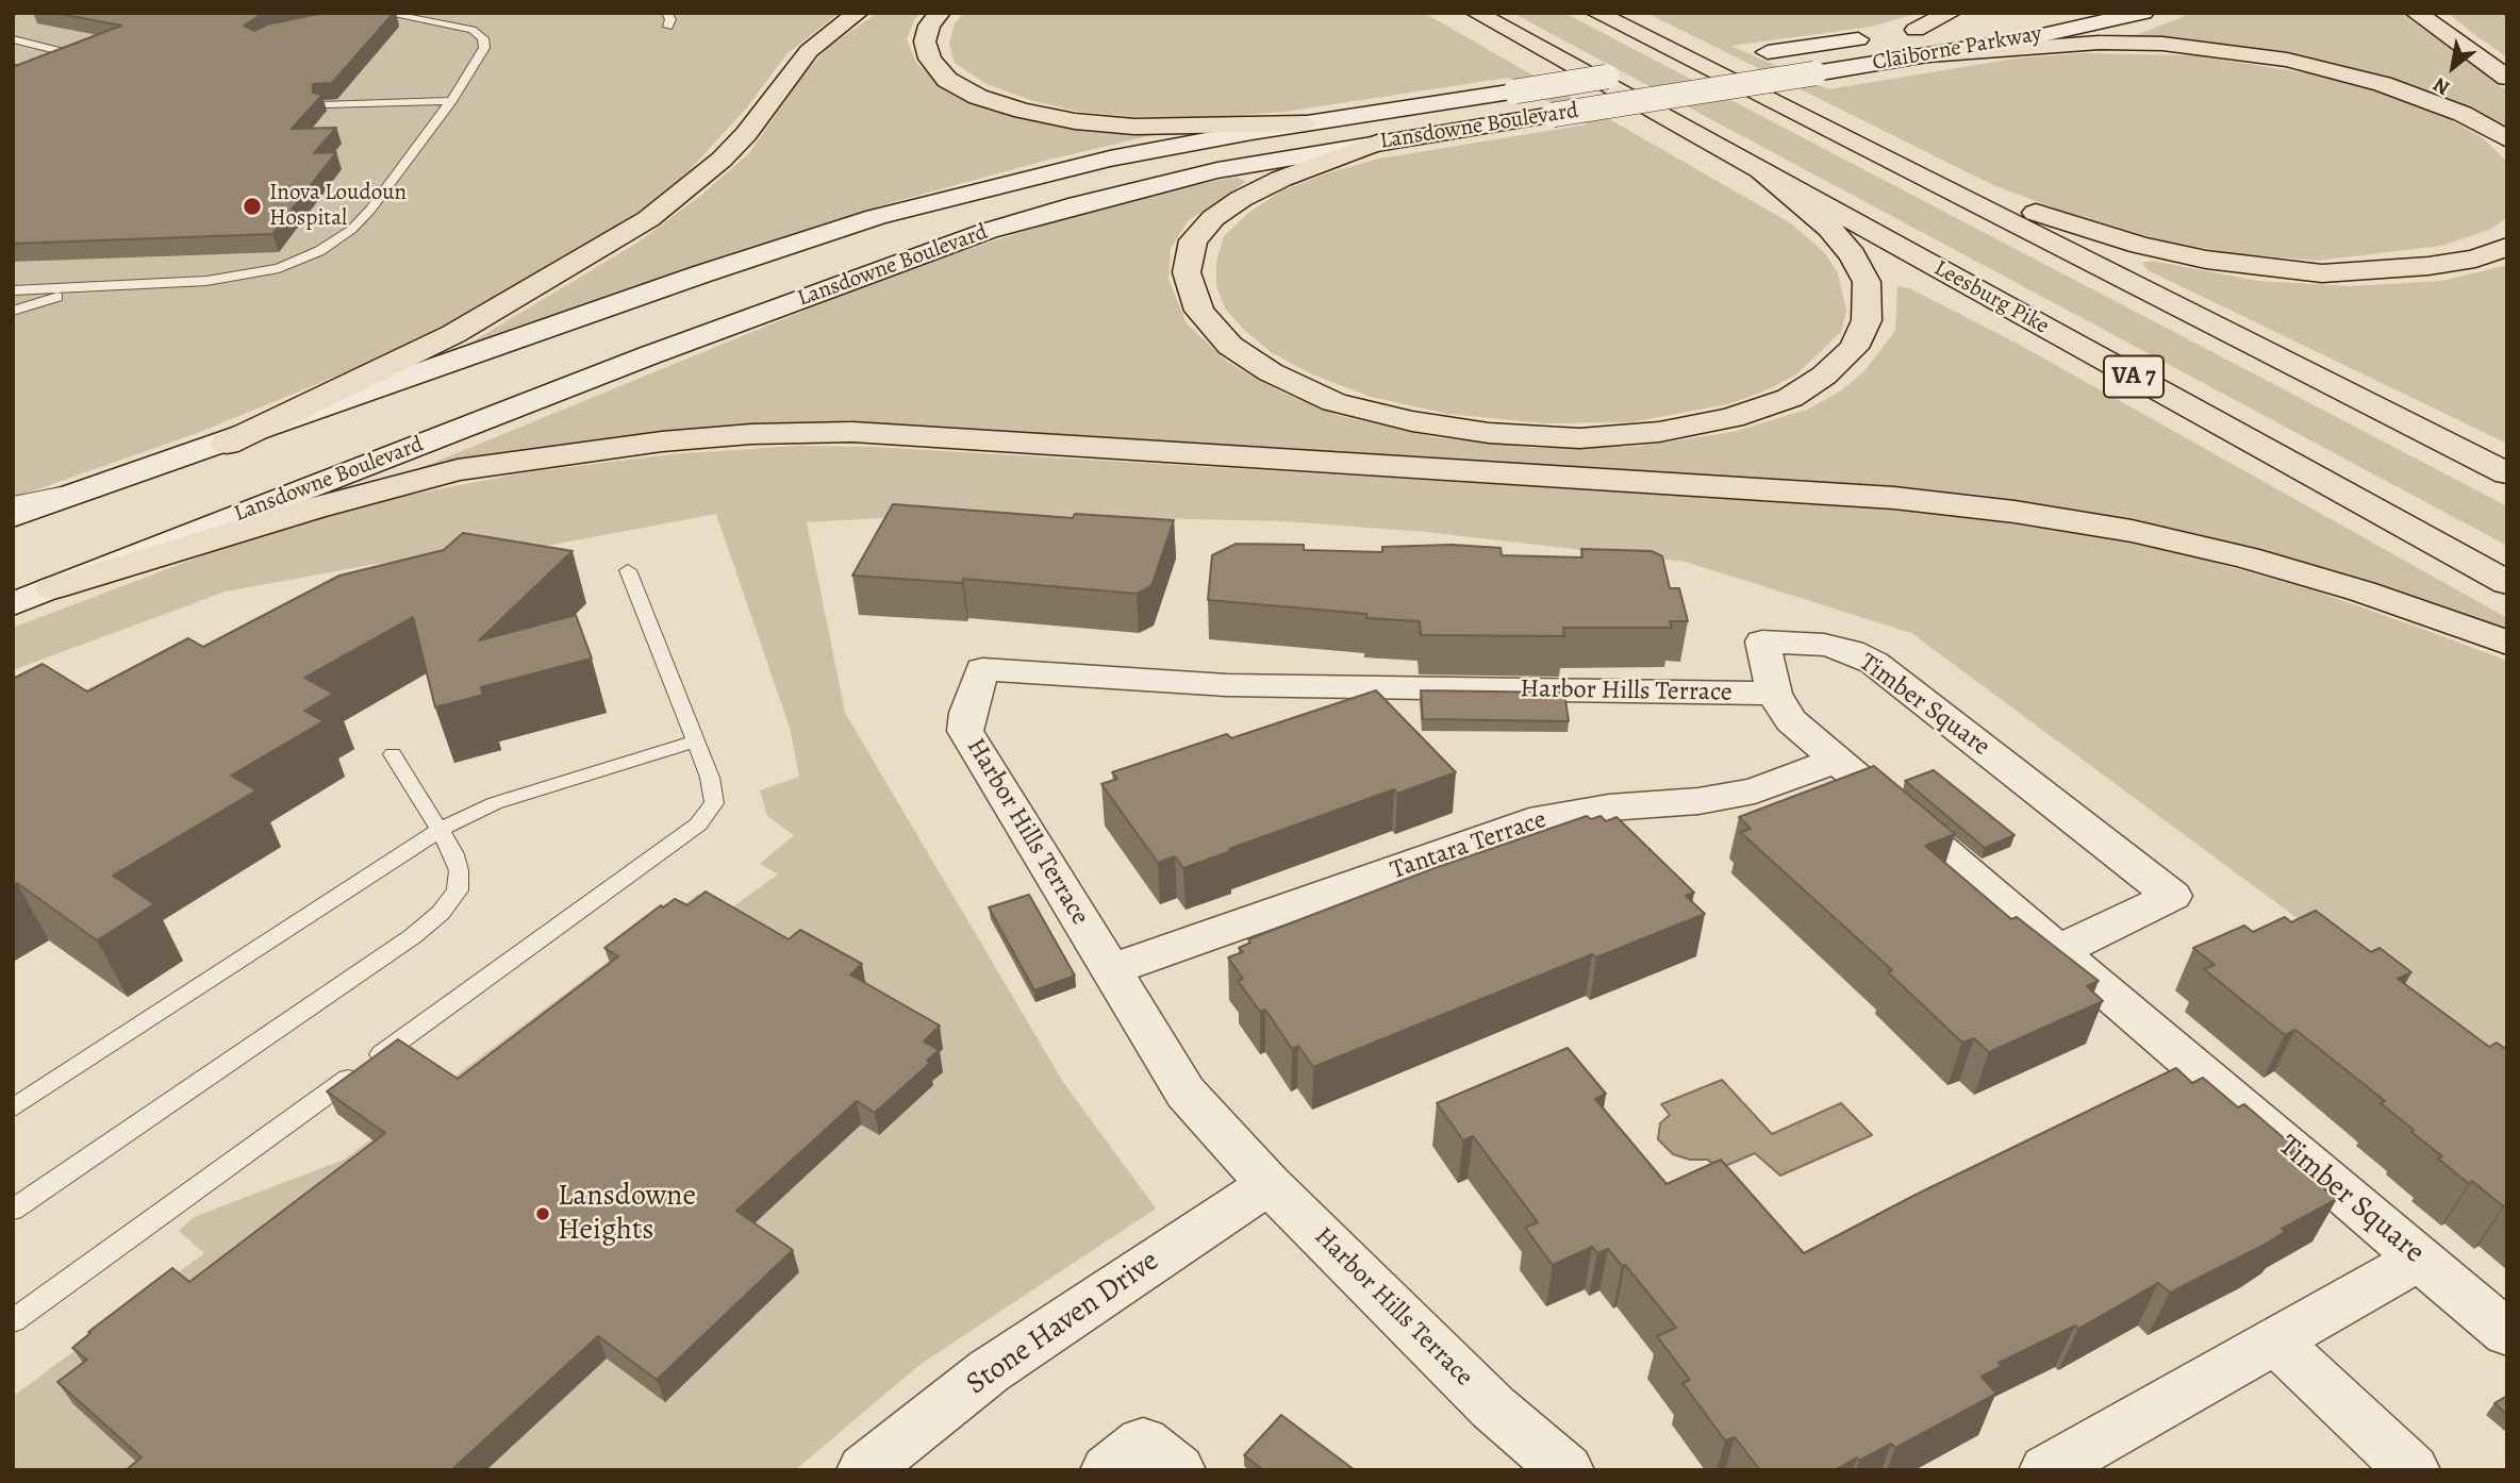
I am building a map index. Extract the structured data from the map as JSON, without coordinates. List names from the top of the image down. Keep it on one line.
{"streets":{"highway":["Leesburg Pike","VA 7"],"main road":["Claiborne Parkway","Lansdowne Boulevard"],"street":["Harbor Hills Terrace","Timber Square","Tantara Terrace","Stone Haven Drive"]},"crossings":[["Claiborne Parkway","Lansdowne Boulevard"],["Harbor Hills Terrace","Timber Square"],["Harbor Hills Terrace","Tantara Terrace"],["Harbor Hills Terrace","Stone Haven Drive"],["Timber Square","Tantara Terrace"]],"places":["Inova Loudoun Hospital","Lansdowne Heights"],"north":"bottom left"}
